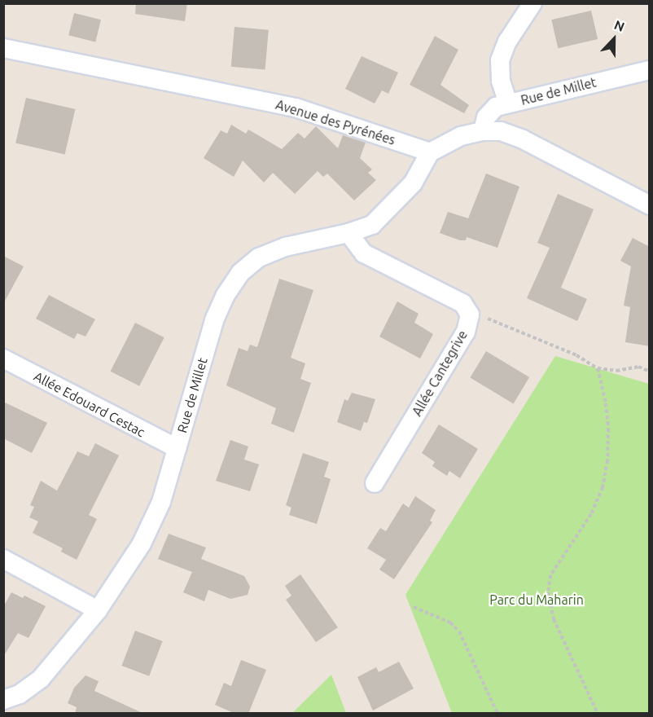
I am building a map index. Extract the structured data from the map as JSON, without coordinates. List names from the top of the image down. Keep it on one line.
{"streets":{"street":["Rue de Millet","Avenue des Pyrénées","Allée Cantegrive","Allée Edouard Cestac"]},"crossings":[["Rue de Millet","Avenue des Pyrénées"],["Rue de Millet","Allée Edouard Cestac"]],"parks":["Parc du Maharin"],"north":"top"}
